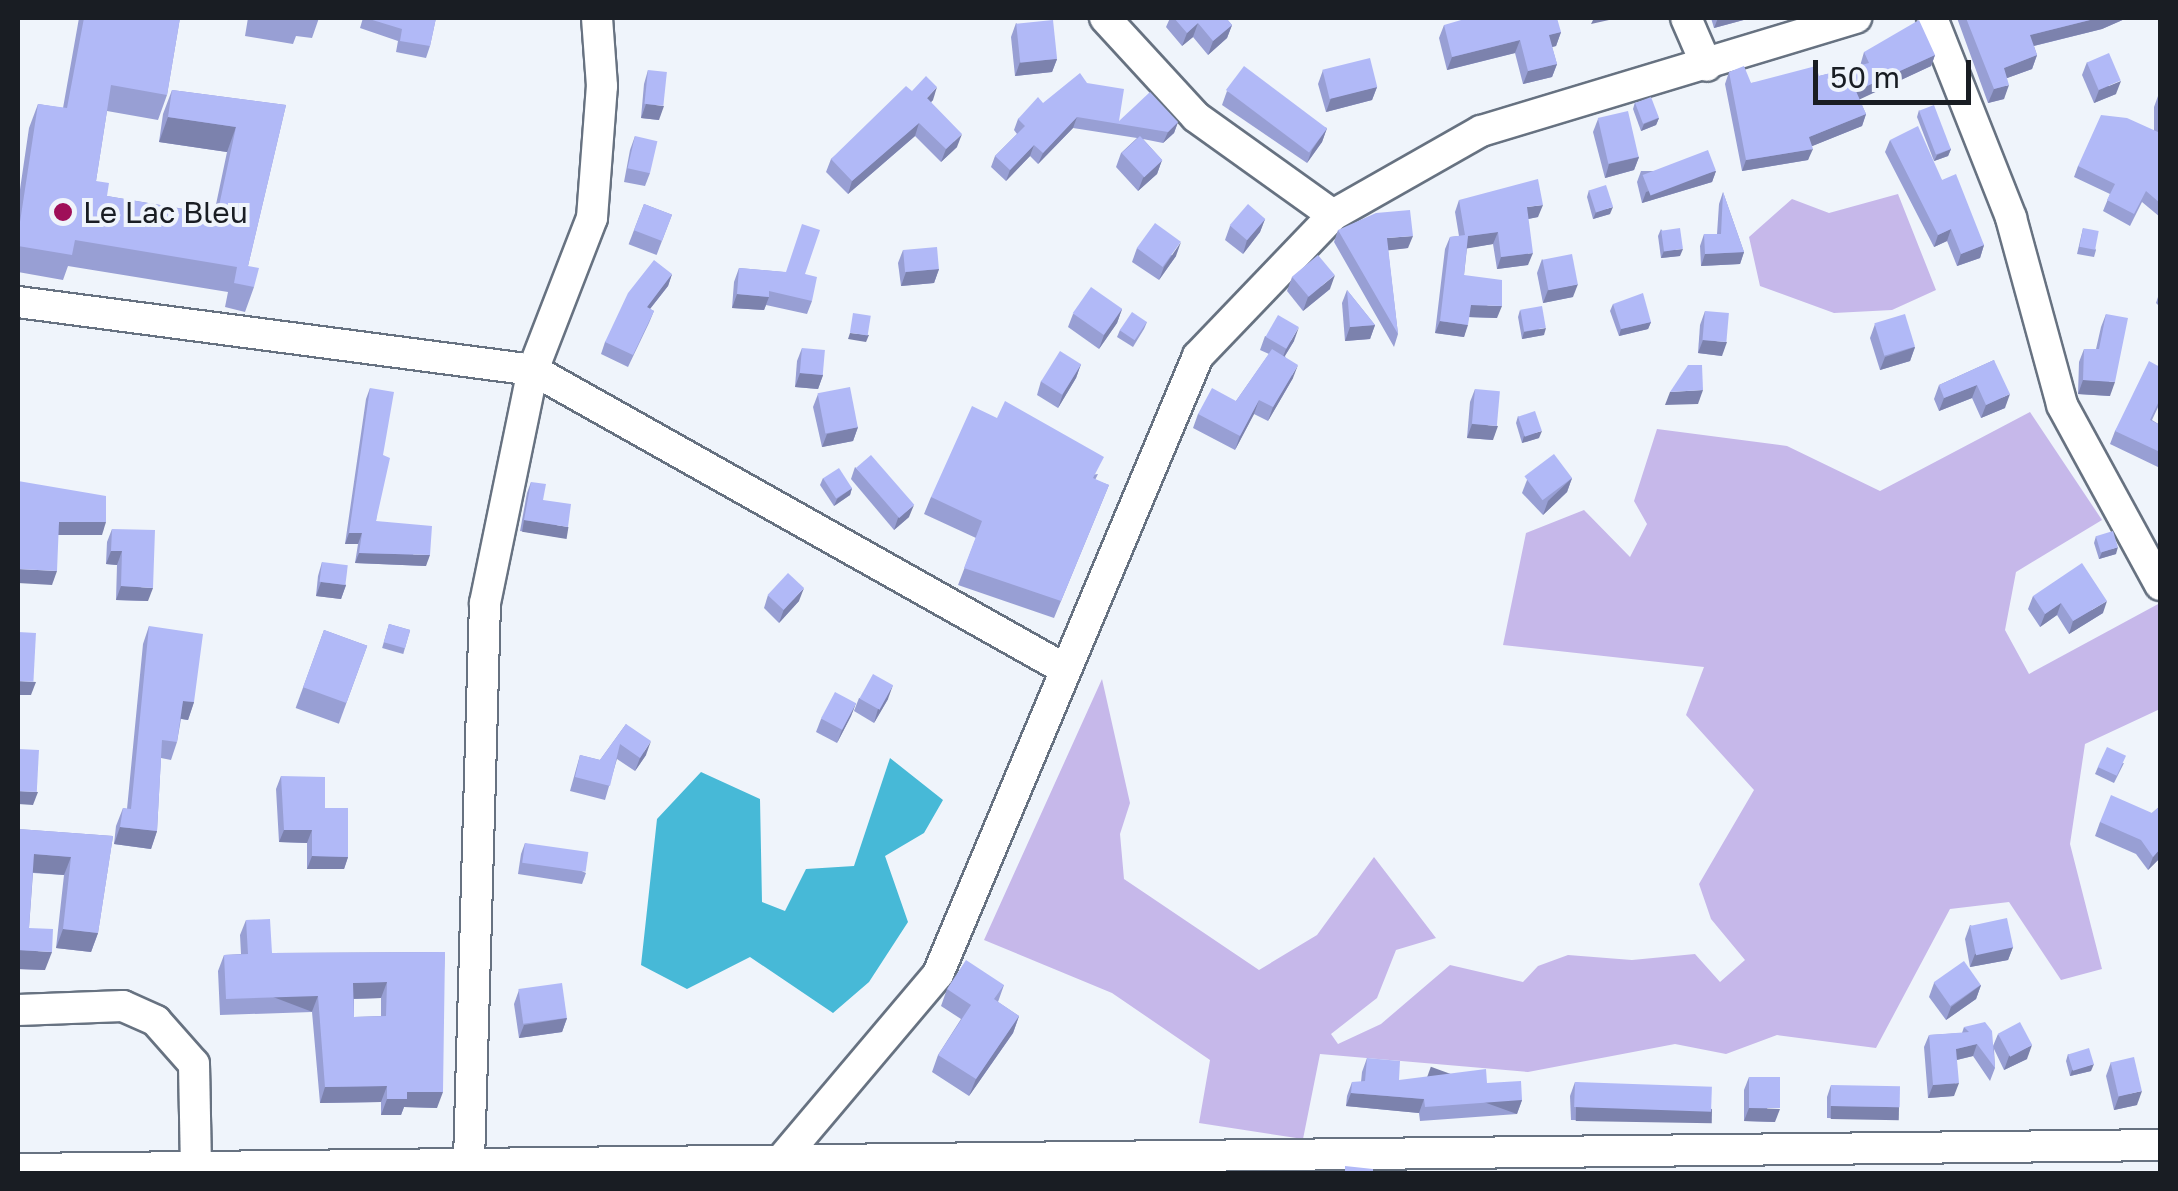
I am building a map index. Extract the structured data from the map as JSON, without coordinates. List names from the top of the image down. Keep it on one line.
{"places":["Le Lac Bleu"],"scale_bar":"50 m"}
